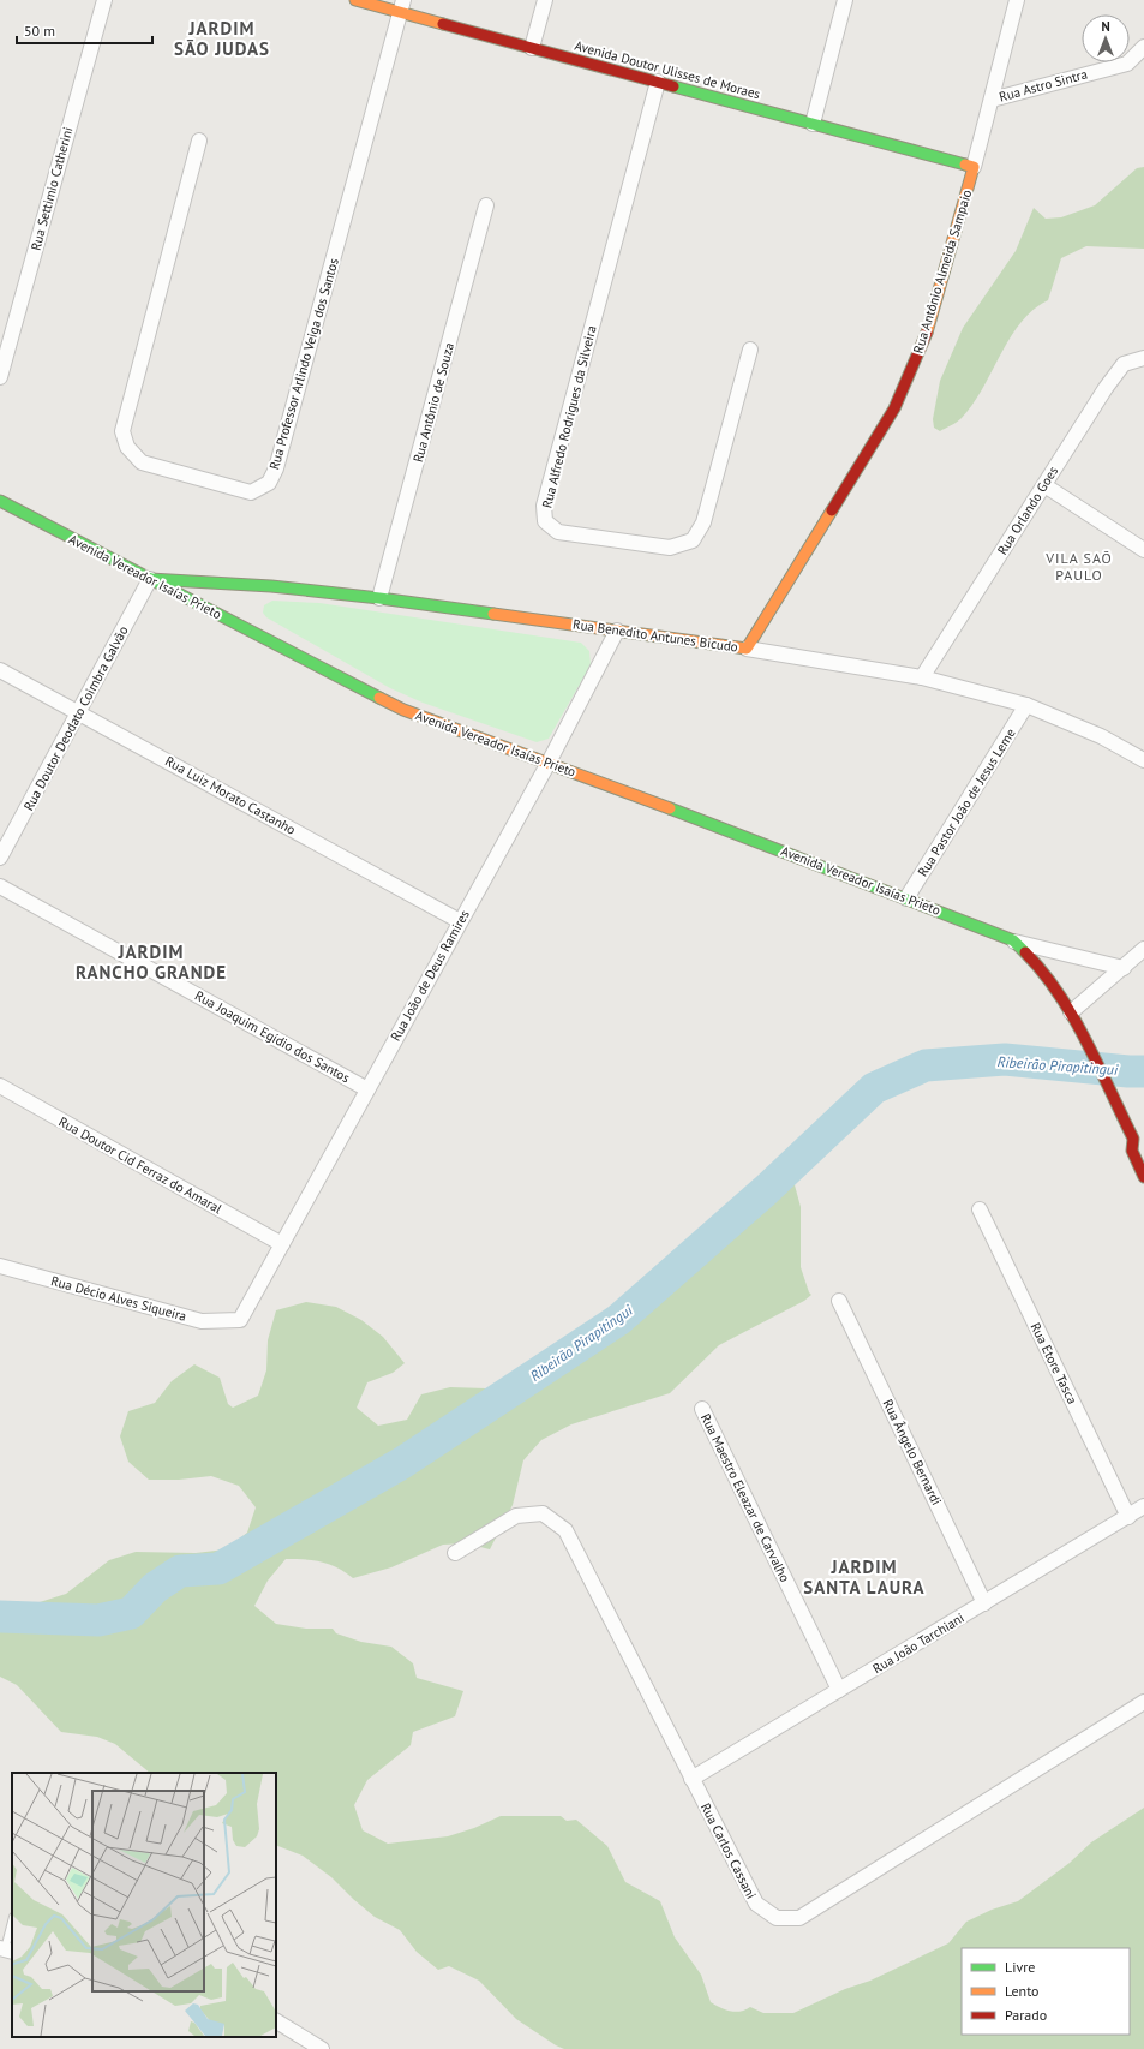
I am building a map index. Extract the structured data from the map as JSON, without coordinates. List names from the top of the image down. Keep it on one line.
{"streets":{"street":["Avenida Doutor Ulisses de Moraes","Rua Astro Sintra","Rua Settimio Catherini","Rua Antônio Almeida Sampaio","Rua Professor Arlindo Veiga dos Santos","Rua Antônio de Souza","Rua Alfredo Rodrigues da Silveira","Rua Orlando Goes","Avenida Vereador Isaías Prieto","Rua Benedito Antunes Bicudo","Rua Doutor Deodato Coimbra Galvão","Rua Luiz Morato Castanho","Rua Pastor João de Jesus Leme","Rua João de Deus Ramires","Rua Joaquim Egídio dos Santos","Rua Doutor Cid Ferraz do Amaral","Rua Décio Alves Siqueira","Rua Etore Tasca","Rua Ângelo Bernardi","Rua Maestro Eleazar de Carvalho","Rua João Tarchiani","Rua Carlos Cassani"]},"crossings":[["Avenida Doutor Ulisses de Moraes","Rua Antônio Almeida Sampaio"],["Avenida Doutor Ulisses de Moraes","Rua Professor Arlindo Veiga dos Santos"],["Avenida Doutor Ulisses de Moraes","Rua Alfredo Rodrigues da Silveira"],["Rua Astro Sintra","Rua Antônio Almeida Sampaio"],["Rua Antônio Almeida Sampaio","Rua Benedito Antunes Bicudo"],["Rua Antônio de Souza","Rua Benedito Antunes Bicudo"],["Rua Orlando Goes","Rua Benedito Antunes Bicudo"],["Avenida Vereador Isaías Prieto","Rua Benedito Antunes Bicudo"],["Avenida Vereador Isaías Prieto","Rua Doutor Deodato Coimbra Galvão"],["Avenida Vereador Isaías Prieto","Rua Pastor João de Jesus Leme"],["Avenida Vereador Isaías Prieto","Rua João de Deus Ramires"],["Rua Benedito Antunes Bicudo","Rua Doutor Deodato Coimbra Galvão"],["Rua Benedito Antunes Bicudo","Rua Pastor João de Jesus Leme"],["Rua Benedito Antunes Bicudo","Rua João de Deus Ramires"],["Rua Doutor Deodato Coimbra Galvão","Rua Luiz Morato Castanho"],["Rua Luiz Morato Castanho","Rua João de Deus Ramires"],["Rua João de Deus Ramires","Rua Joaquim Egídio dos Santos"],["Rua João de Deus Ramires","Rua Doutor Cid Ferraz do Amaral"],["Rua João de Deus Ramires","Rua Décio Alves Siqueira"],["Rua Etore Tasca","Rua João Tarchiani"],["Rua Ângelo Bernardi","Rua João Tarchiani"],["Rua Maestro Eleazar de Carvalho","Rua João Tarchiani"],["Rua João Tarchiani","Rua Carlos Cassani"]],"districts":["JARDIM SÃO JUDAS","VILA SAÕ PAULO","JARDIM RANCHO GRANDE","JARDIM SANTA LAURA"],"water":["Ribeirão Pirapitingui"],"legend":["Livre","Lento","Parado"],"scale_bar":"50 m","north":"top"}
